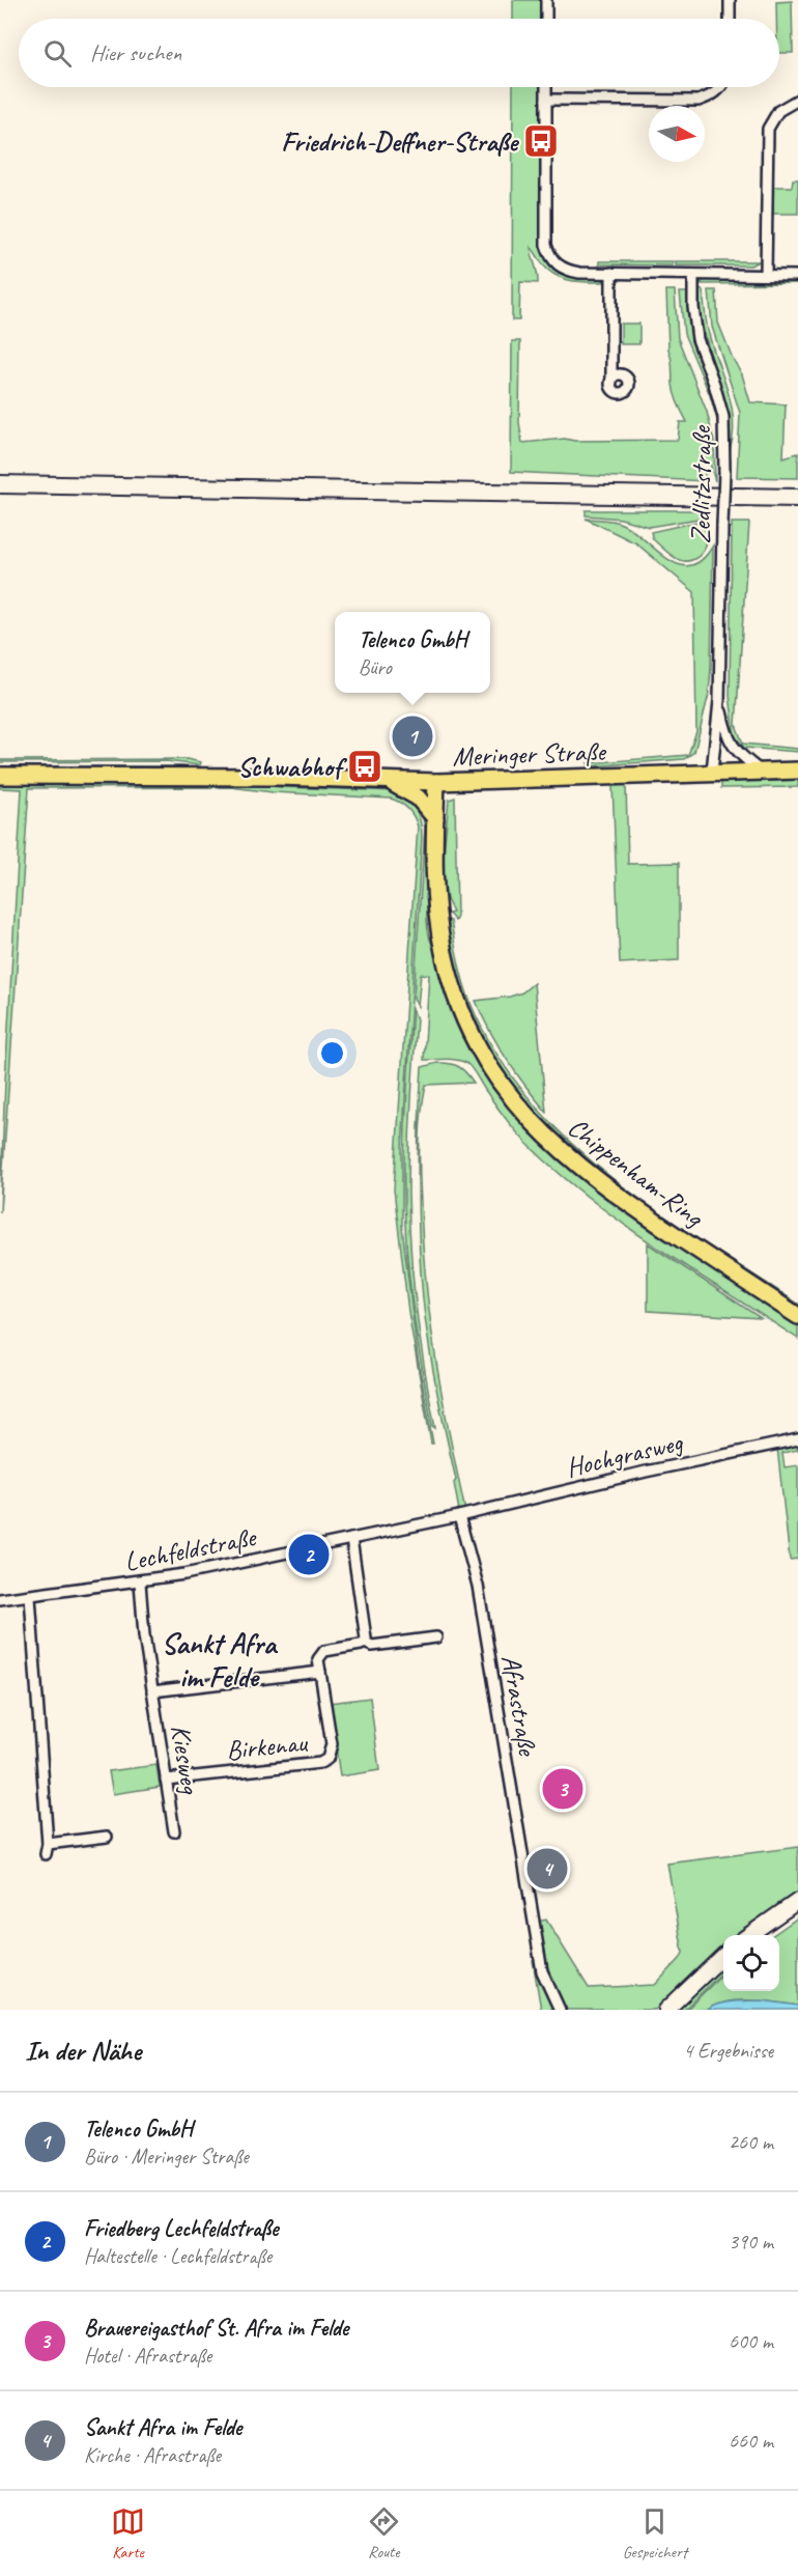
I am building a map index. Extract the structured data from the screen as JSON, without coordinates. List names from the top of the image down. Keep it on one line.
{"streets":{"main road":["Meringer Straße","Chippenham-Ring"],"street":["Zedlitzstraße","Hochgrasweg","Lechfeldstraße","Afrastraße","Birkenau","Kiesweg"]},"crossings":[["Zedlitzstraße","Meringer Straße"],["Meringer Straße","Chippenham-Ring"],["Hochgrasweg","Lechfeldstraße"],["Hochgrasweg","Afrastraße"],["Lechfeldstraße","Afrastraße"],["Lechfeldstraße","Kiesweg"],["Birkenau","Kiesweg"]],"districts":["Sankt Afra im Felde"],"places":{"bus stop":["Friedrich-Deffner-Straße","Schwabhof"]},"north":"right","page":{"search":"Hier suchen","popup":["Telenco GmbH","Büro"],"pins":["1","2","3","4"],"heading":["In der Nähe","4 Ergebnisse"],"list":[{"mark":"1","name":"Telenco GmbH","note":"Büro · Meringer Straße","value":"260 m"},{"mark":"2","name":"Friedberg Lechfeldstraße","note":"Haltestelle · Lechfeldstraße","value":"390 m"},{"mark":"3","name":"Brauereigasthof St. Afra im Felde","note":"Hotel · Afrastraße","value":"600 m"},{"mark":"4","name":"Sankt Afra im Felde","note":"Kirche · Afrastraße","value":"660 m"}],"nav":["Karte","Route","Gespeichert"]}}
